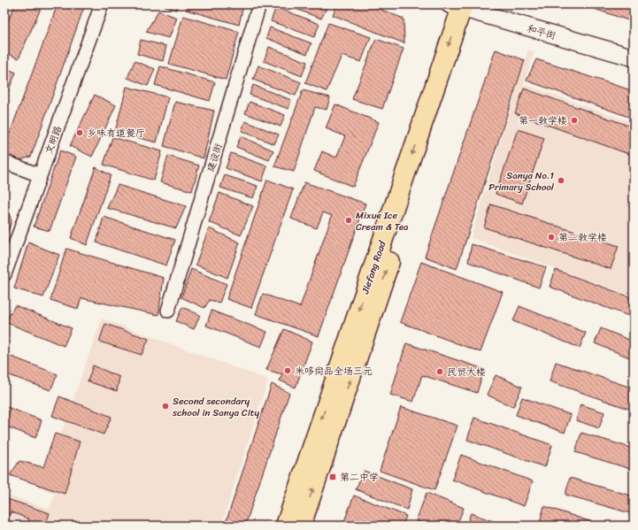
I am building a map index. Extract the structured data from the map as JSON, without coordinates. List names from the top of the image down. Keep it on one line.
{"streets":{"main road":["Jiefang Road"],"street":["和平街","文明路","建设街"]},"crossings":[["和平街","Jiefang Road"]],"places":{"other":["第一教学楼","乡味有道餐厅","Sanya No.1 Primary School","Mixue Ice Cream & Tea","第二教学楼","米哆尚品全场三元","民贸大楼","Second secondary school in Sanya City"],"transit":["第二中学"]}}
